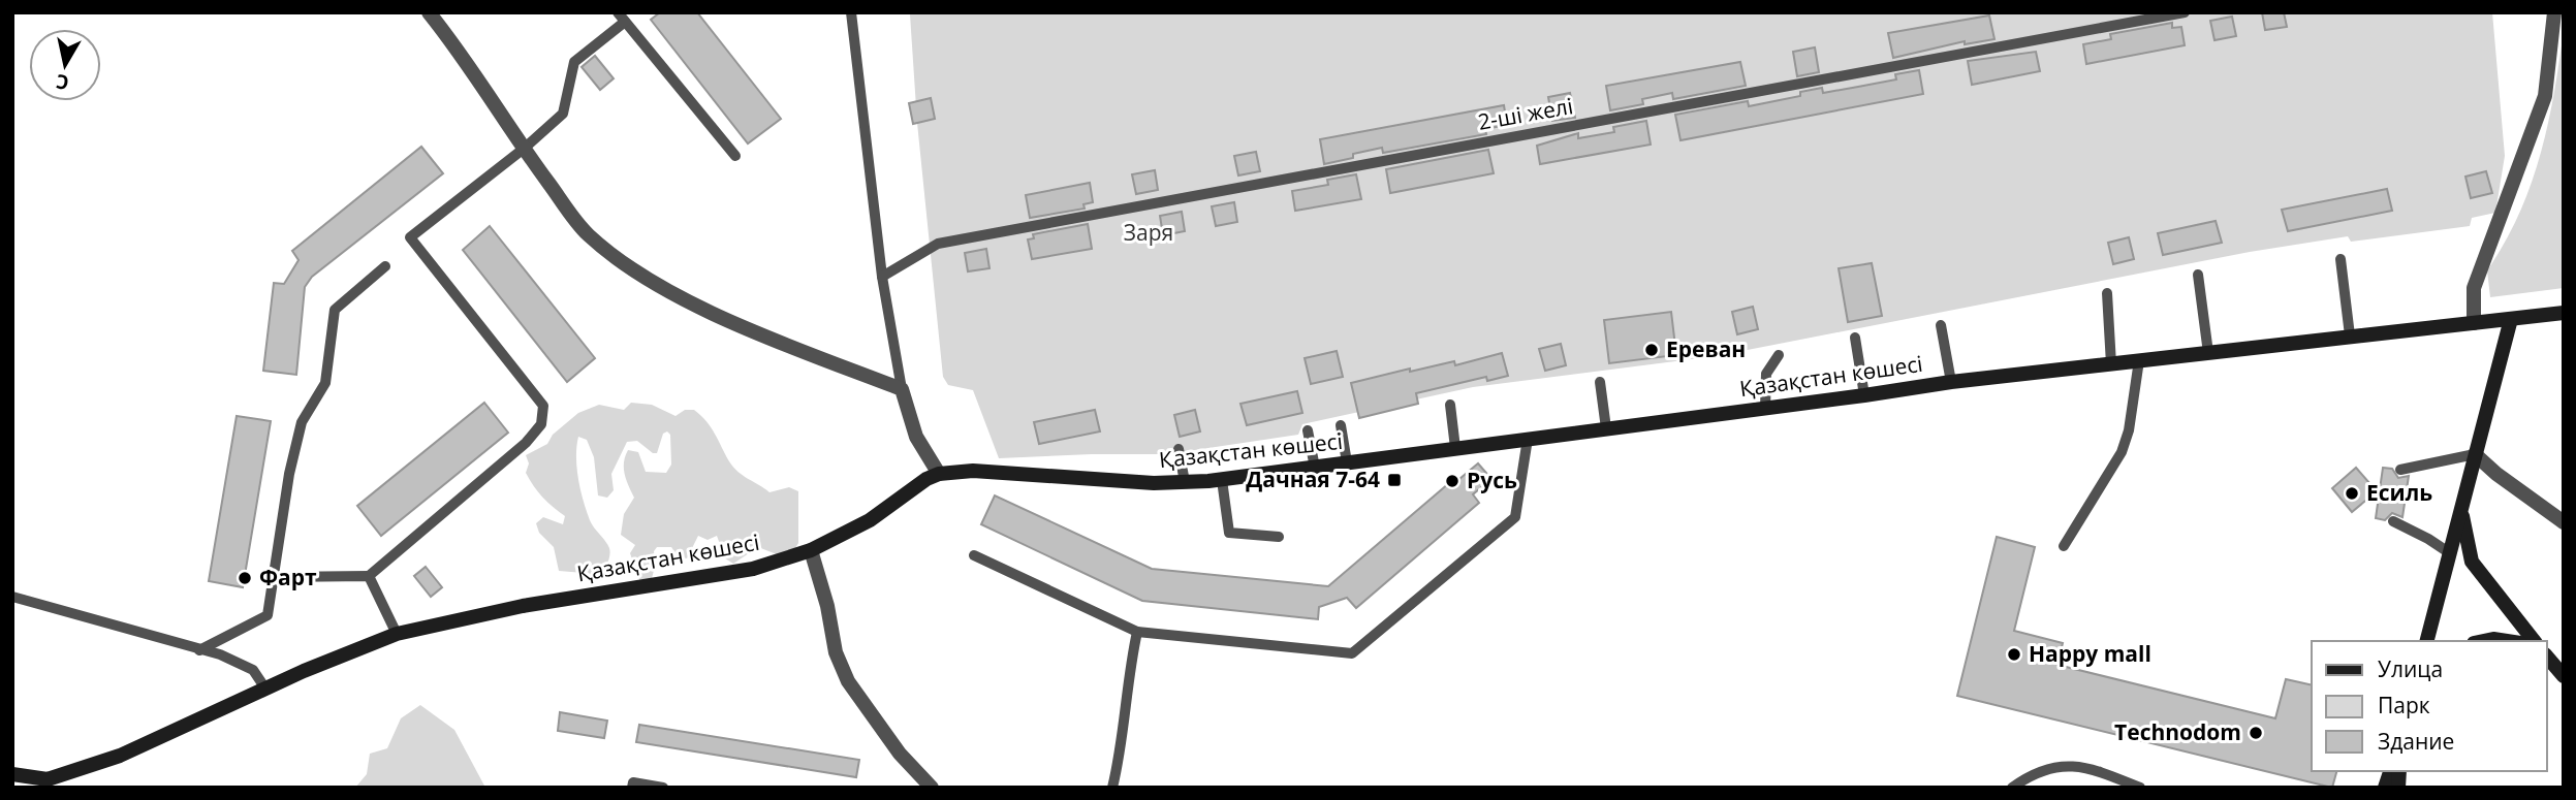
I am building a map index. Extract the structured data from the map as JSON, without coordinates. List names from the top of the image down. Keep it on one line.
{"streets":{"street":["Қазақстан көшесі"],"lane":["2-ші желі"]},"parks":["Заря"],"places":{"other":["Ереван","Русь","Есиль","Фарт","Happy mall","Technodom"],"transit":["Дачная 7-64"]},"legend":["Улица","Парк","Здание"],"north":"bottom"}
